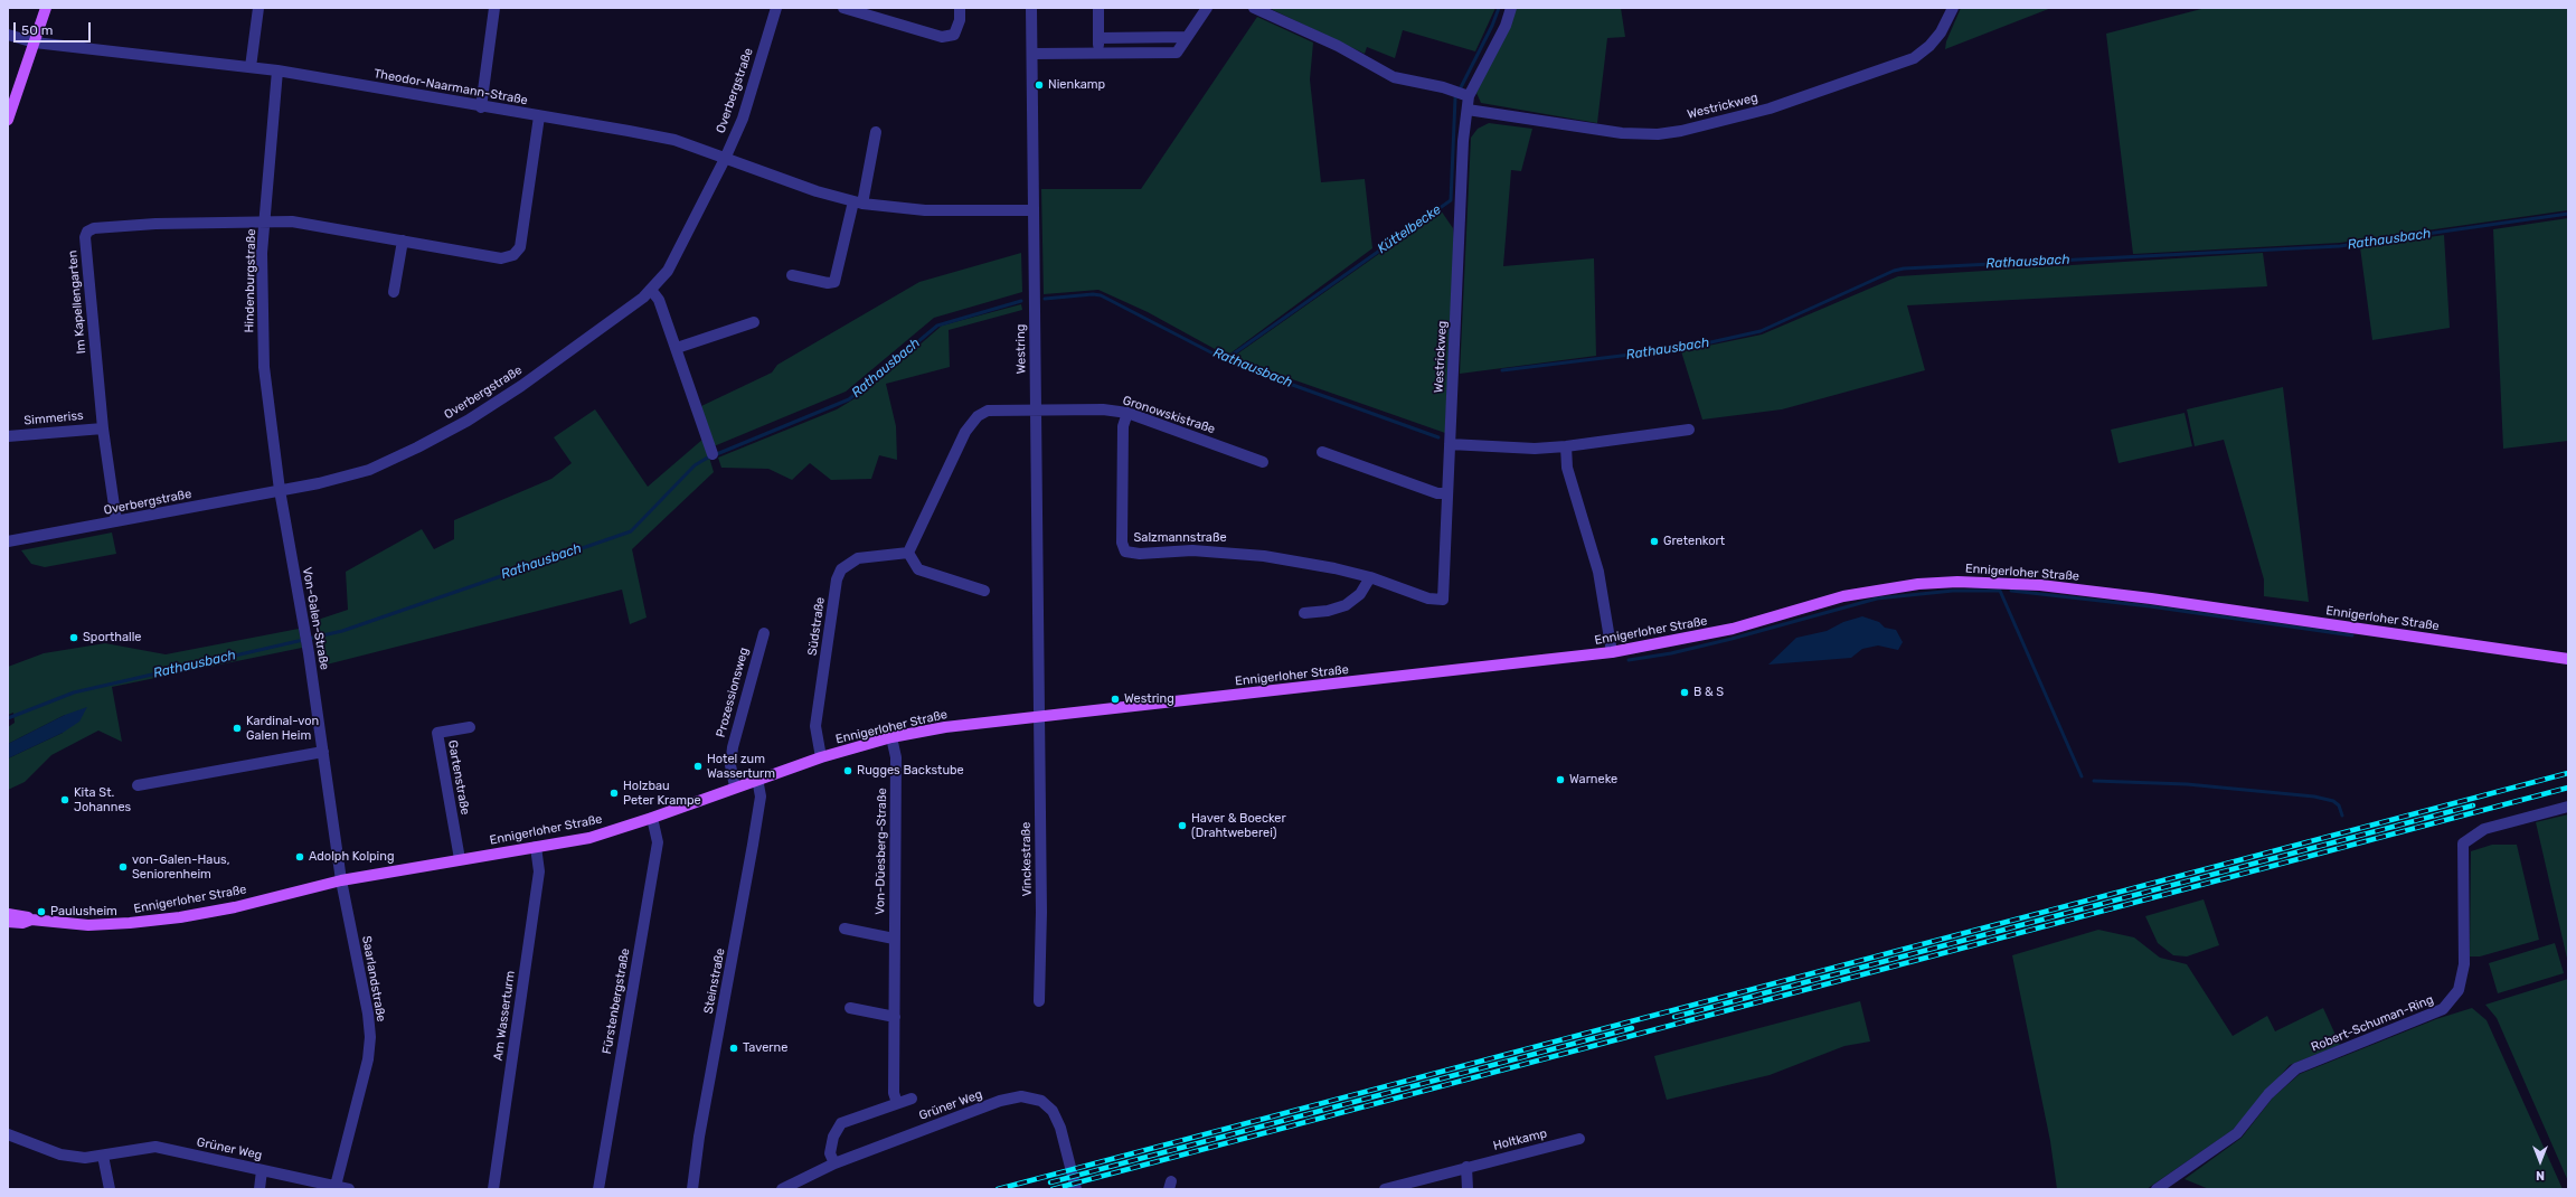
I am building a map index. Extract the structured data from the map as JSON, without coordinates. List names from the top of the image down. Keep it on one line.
{"streets":{"main road":["Ennigerloher Straße"],"street":["Theodor-Naarmann-Straße","Overbergstraße","Westrickweg","Hindenburgstraße","Im Kapellengarten","Westring","Gronowskistraße","Simmeriss","Salzmannstraße","Von-Galen-Straße","Südstraße","Prozessionsweg","Gartenstraße","Von-Düesberg-Straße","Vinckestraße","Saarlandstraße","Steinstraße","Fürstenbergstraße","Am Wasserturm","Robert-Schuman-Ring","Grüner Weg","Holtkamp"]},"crossings":[["Theodor-Naarmann-Straße","Overbergstraße"],["Theodor-Naarmann-Straße","Hindenburgstraße"],["Theodor-Naarmann-Straße","Westring"],["Overbergstraße","Hindenburgstraße"],["Overbergstraße","Im Kapellengarten"],["Overbergstraße","Von-Galen-Straße"],["Westrickweg","Salzmannstraße"],["Hindenburgstraße","Im Kapellengarten"],["Hindenburgstraße","Von-Galen-Straße"],["Im Kapellengarten","Simmeriss"],["Westring","Gronowskistraße"],["Westring","Ennigerloher Straße"],["Westring","Vinckestraße"],["Gronowskistraße","Salzmannstraße"],["Ennigerloher Straße","Von-Galen-Straße"],["Ennigerloher Straße","Südstraße"],["Ennigerloher Straße","Prozessionsweg"],["Ennigerloher Straße","Gartenstraße"],["Ennigerloher Straße","Von-Düesberg-Straße"],["Ennigerloher Straße","Vinckestraße"],["Ennigerloher Straße","Saarlandstraße"],["Ennigerloher Straße","Steinstraße"],["Ennigerloher Straße","Fürstenbergstraße"],["Ennigerloher Straße","Am Wasserturm"],["Von-Galen-Straße","Saarlandstraße"],["Saarlandstraße","Grüner Weg"]],"water":["Küttelbecke","Rathausbach"],"places":["Nienkamp","Gretenkort","Sporthalle","B & S","Westring","Kardinal-von Galen Heim","Hotel zum Wasserturm","Rugges Backstube","Warneke","Holzbau Peter Krampe","Kita St. Johannes","Haver & Boecker (Drahtweberei)","Adolph Kolping","von-Galen-Haus, Seniorenheim","Paulusheim","Taverne"],"scale_bar":"50 m","north":"bottom"}
